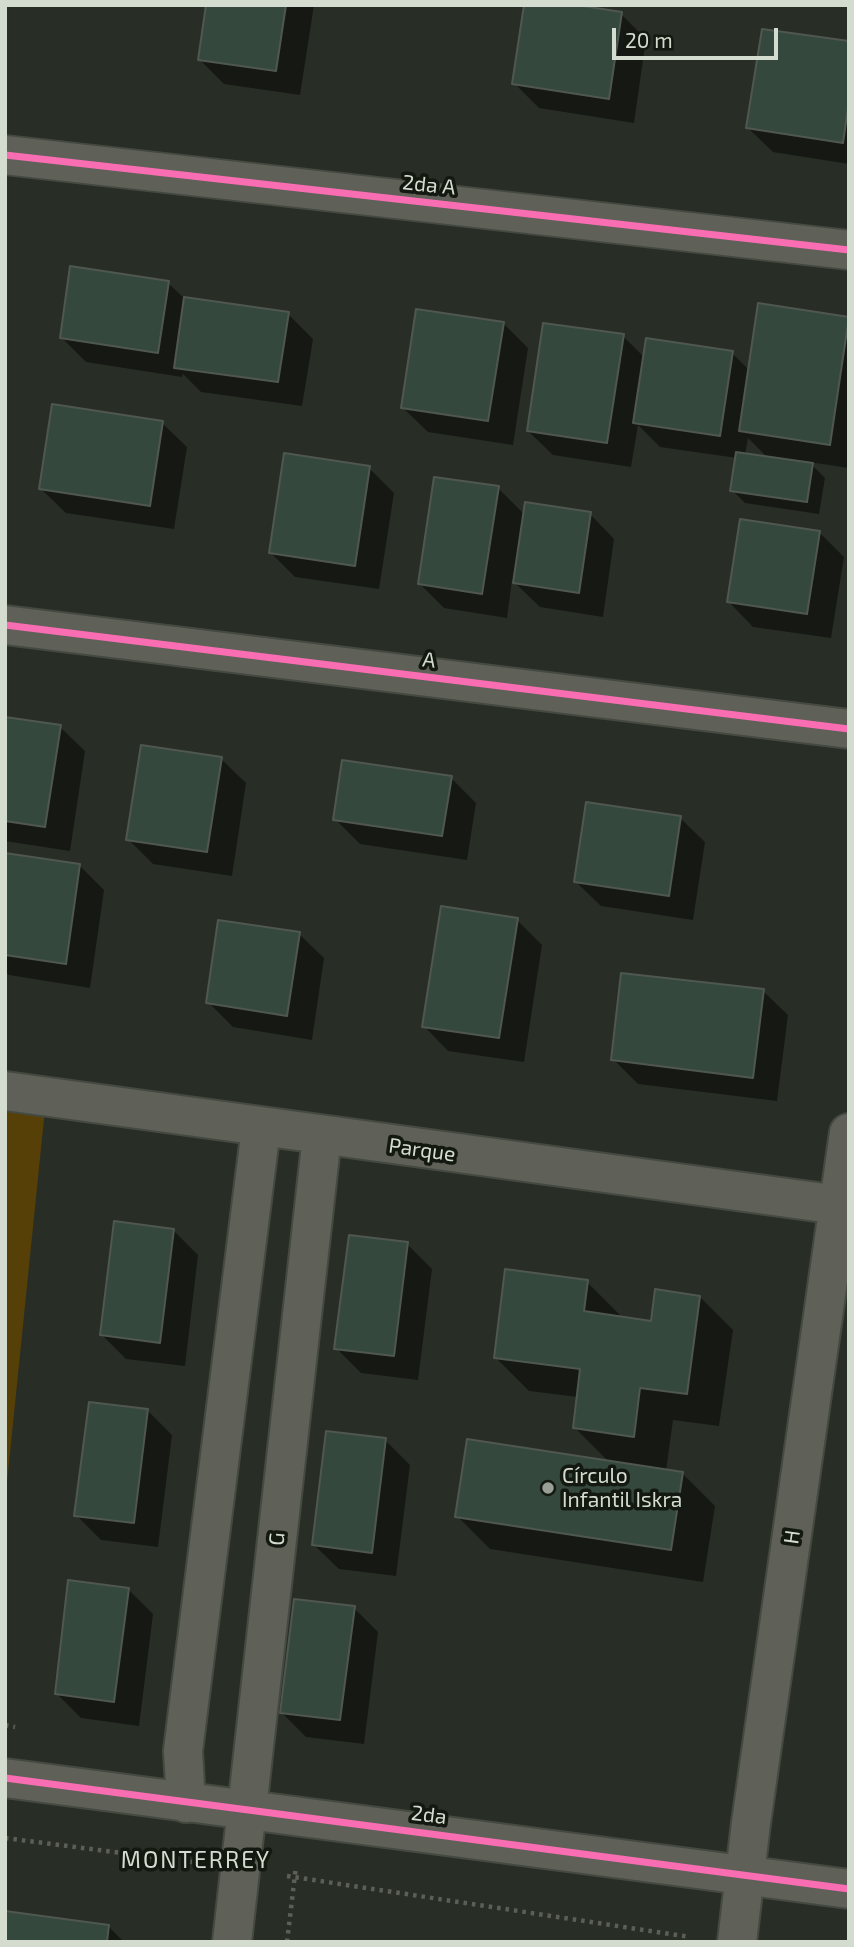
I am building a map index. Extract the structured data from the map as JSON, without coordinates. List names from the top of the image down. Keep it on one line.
{"streets":{"street":["2da A","A","Parque","H","G","2da"]},"crossings":[["Parque","H"],["Parque","G"],["H","2da"],["G","2da"]],"districts":["MONTERREY"],"places":["Círculo Infantil Iskra"],"scale_bar":"20 m"}
